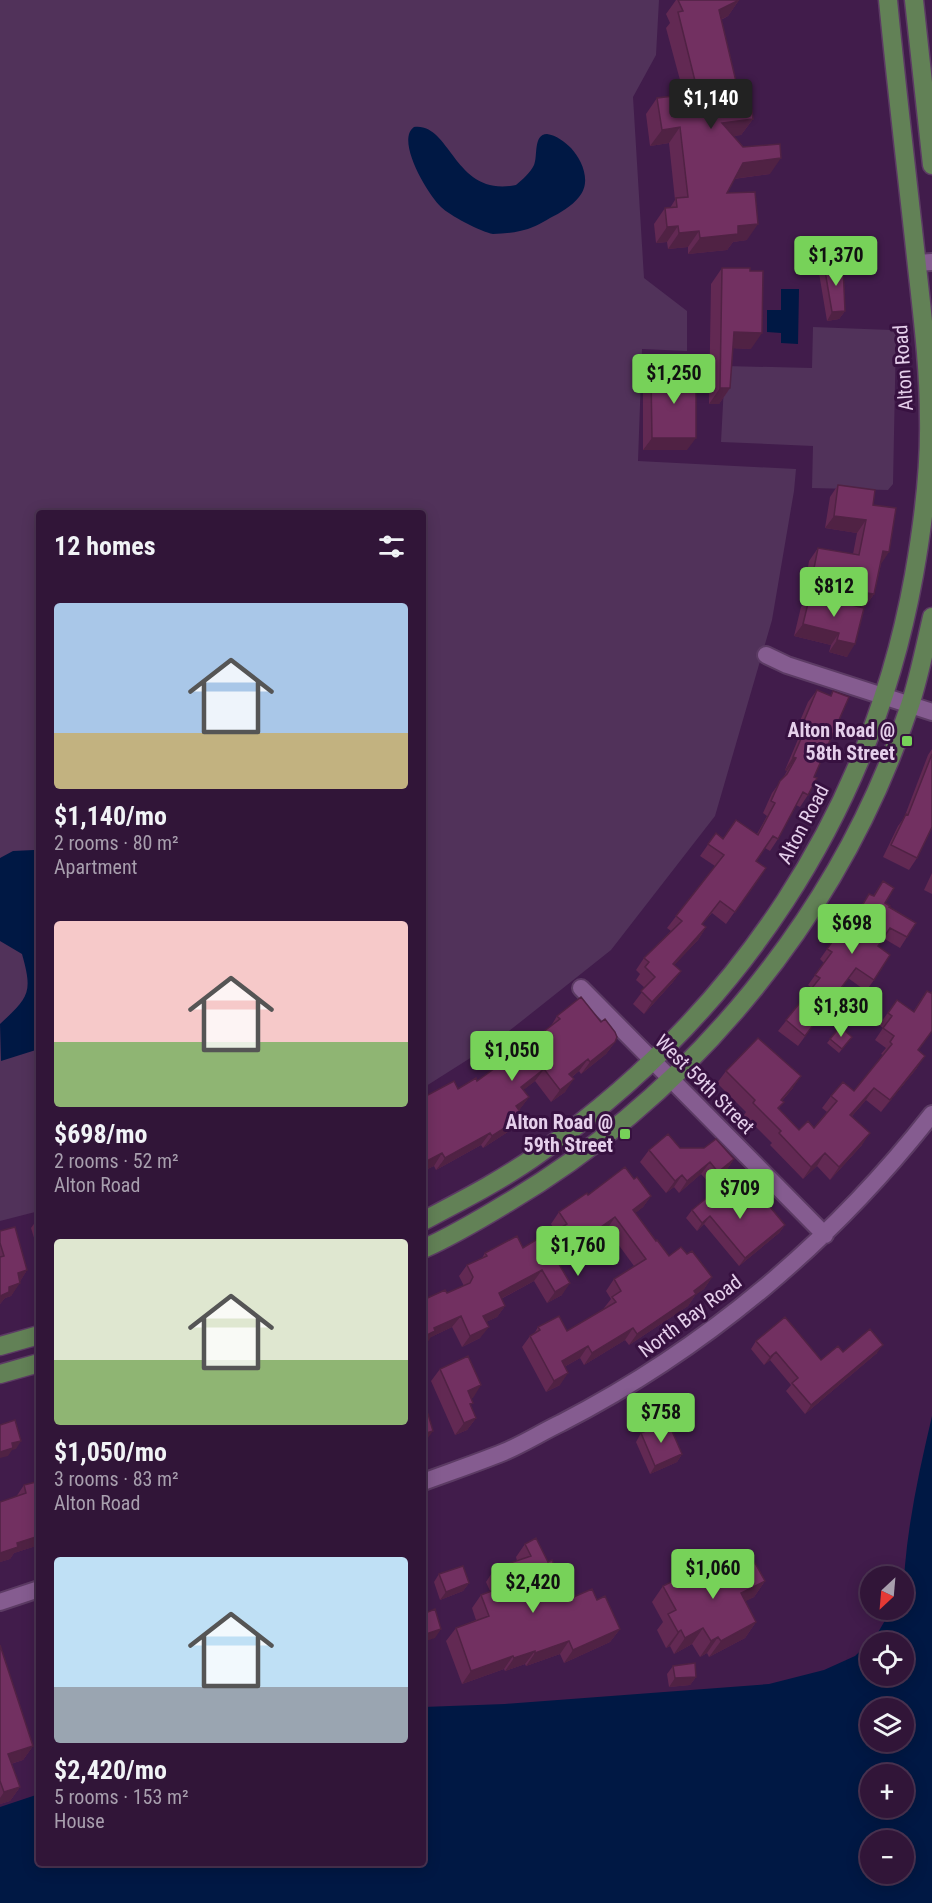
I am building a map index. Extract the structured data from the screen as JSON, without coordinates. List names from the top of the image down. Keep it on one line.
{"streets":{"main road":["Alton Road"],"street":["West 59th Street","North Bay Road"]},"crossings":[["Alton Road","West 59th Street"],["West 59th Street","North Bay Road"]],"places":{"transit":["Alton Road @ 58th Street","Alton Road @ 59th Street"]},"north":"bottom left","page":{"price":["$1,140","$1,370","$1,250","$812","$698","$1,830","$1,050","$709","$1,760","$758","$1,060","$2,420"],"heading":"12 homes","list":[{"name":"$1,140/mo","note":"2 rooms · 80 m² · Apartment"},{"name":"$698/mo","note":"2 rooms · 52 m² · Alton Road"},{"name":"$1,050/mo","note":"3 rooms · 83 m² · Alton Road"},{"name":"$2,420/mo","note":"5 rooms · 153 m² · House"}],"map_buttons":["+","−"]}}
